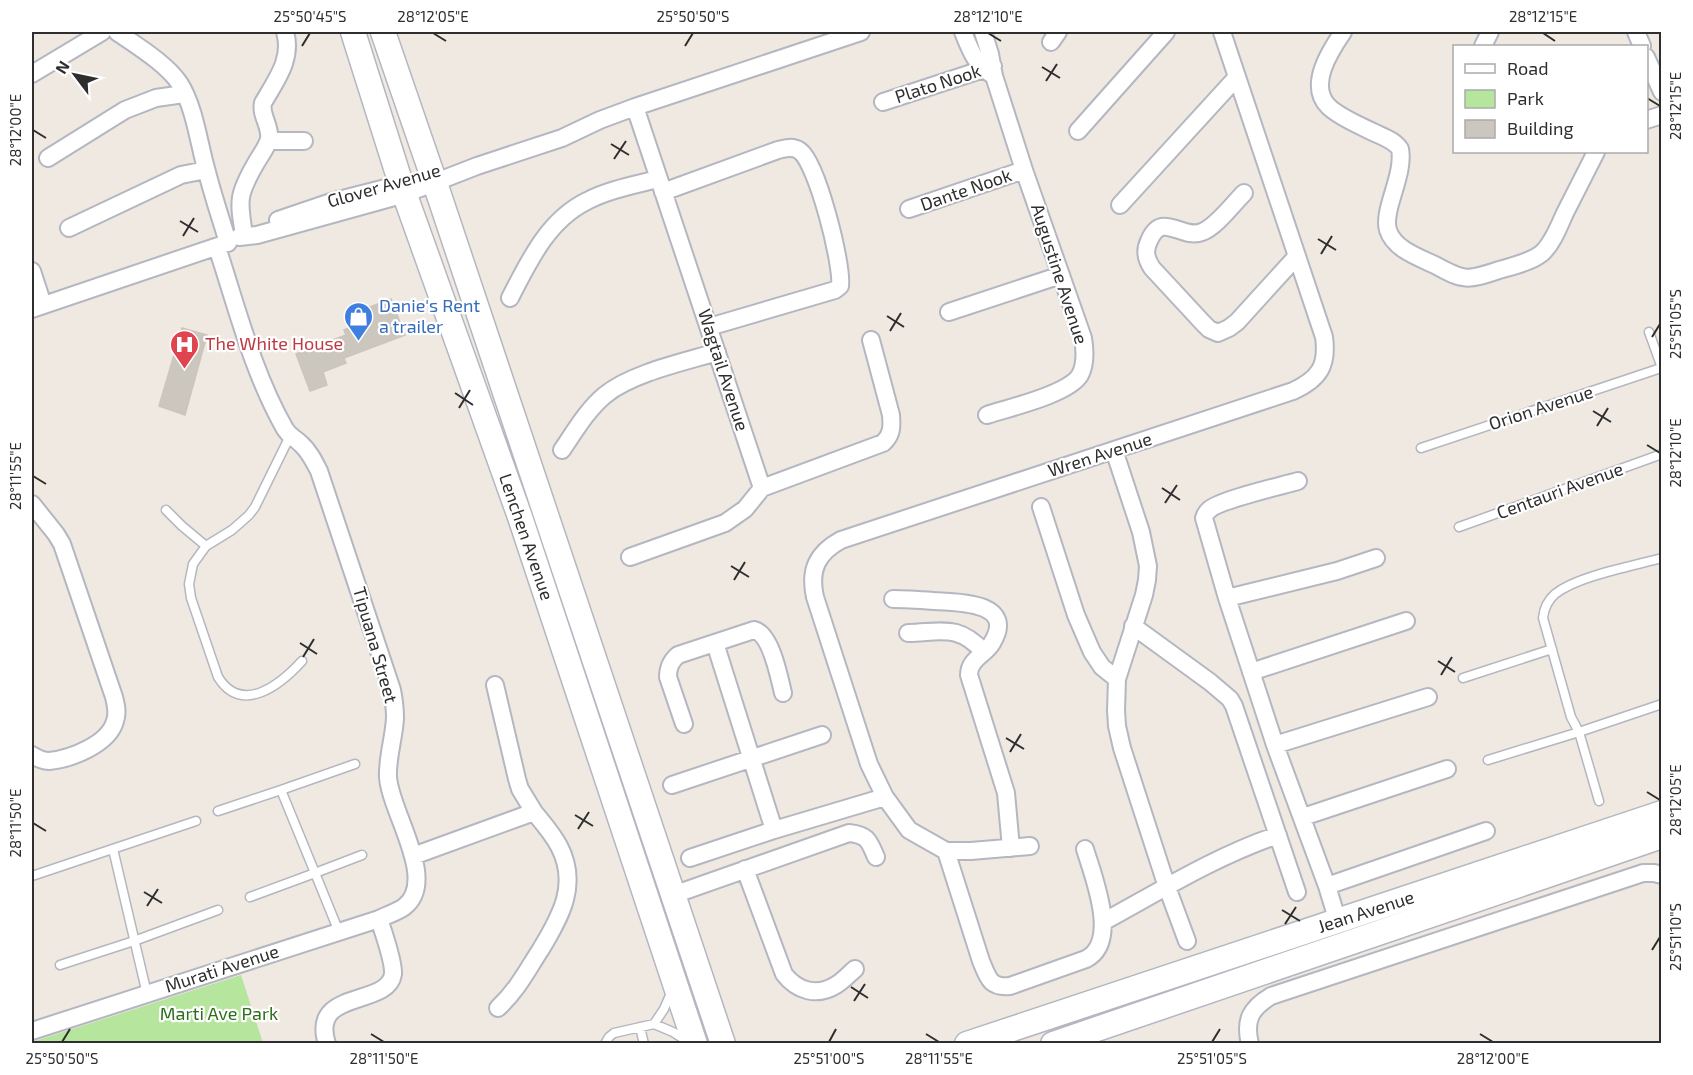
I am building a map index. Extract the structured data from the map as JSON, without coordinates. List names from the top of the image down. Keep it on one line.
{"streets":{"main road":["Lenchen Avenue","Jean Avenue"],"street":["Plato Nook","Glover Avenue","Dante Nook","Augustine Avenue","Wagtail Avenue","Wren Avenue","Tipuana Street","Murati Avenue"],"lane":["Orion Avenue","Centauri Avenue"]},"crossings":[["Plato Nook","Augustine Avenue"],["Glover Avenue","Wagtail Avenue"],["Glover Avenue","Lenchen Avenue"],["Glover Avenue","Tipuana Street"],["Dante Nook","Augustine Avenue"],["Tipuana Street","Murati Avenue"]],"parks":["Marti Ave Park"],"places":{"shop":["Danie's Rent a trailer"],"hospital":["The White House"]},"legend":["Road","Park","Building"],"north":"top left","coordinates":["25°50'45\"S","28°12'05\"E","25°50'50\"S","28°12'10\"E","28°12'15\"E","28°12'00\"E","25°51'05\"S","28°11'55\"E","28°11'50\"E","25°51'10\"S","25°51'00\"S"]}
